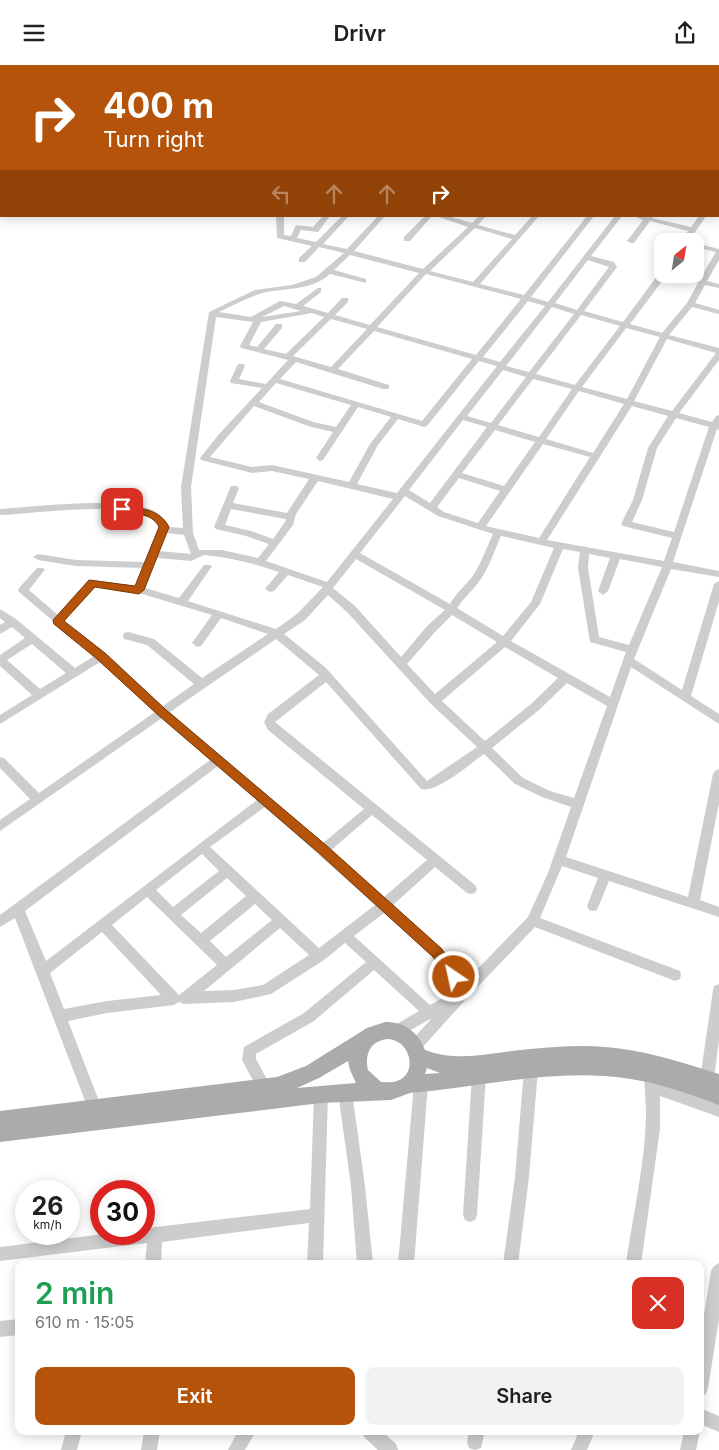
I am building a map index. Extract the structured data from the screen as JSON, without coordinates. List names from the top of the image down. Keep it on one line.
{"north":"top right","page":{"header":"Drivr","turn":["400 m","Turn right"],"speed":"26 km/h","limit":"30","heading":["2 min","610 m · 15:05"],"buttons":["Exit","Share"]}}
